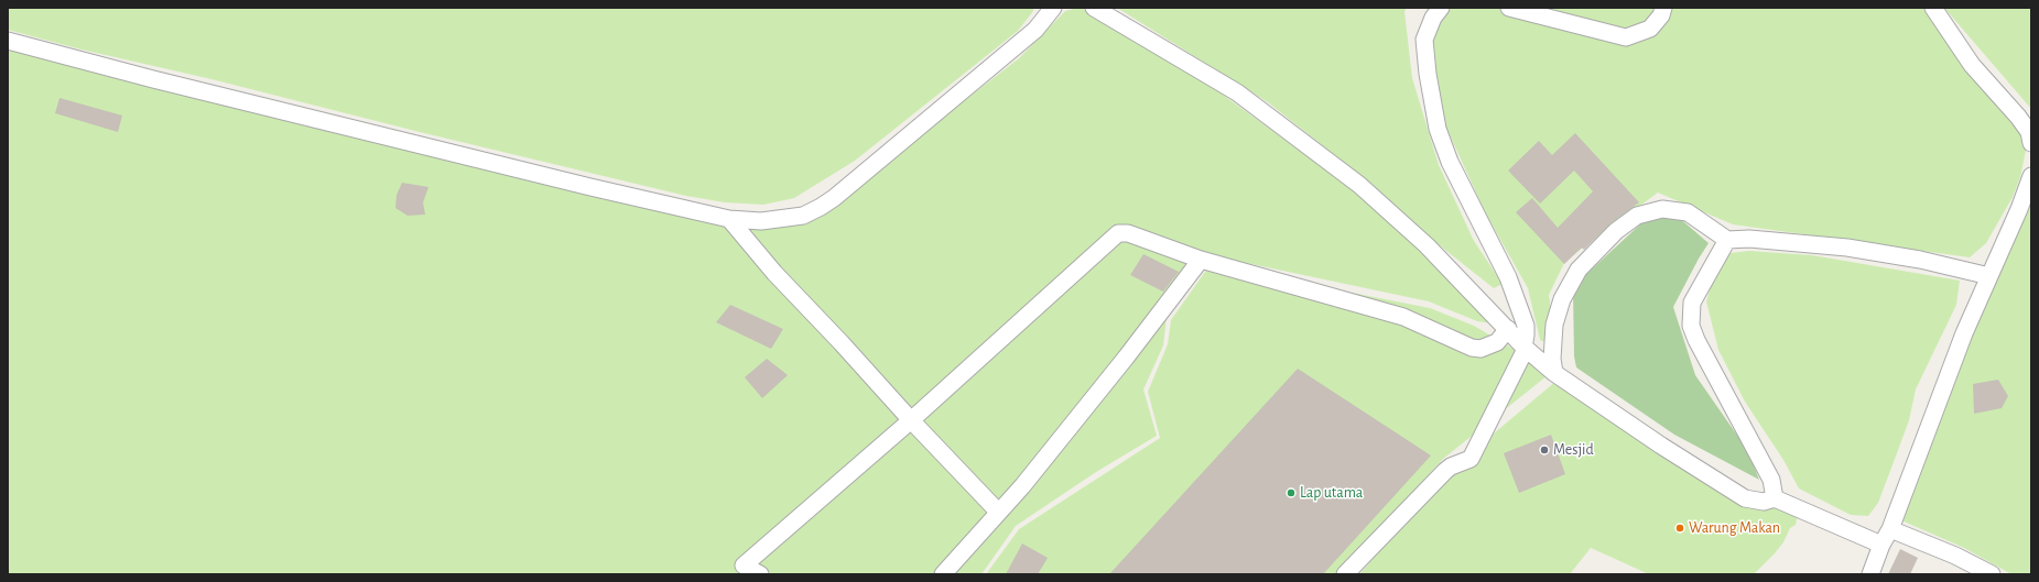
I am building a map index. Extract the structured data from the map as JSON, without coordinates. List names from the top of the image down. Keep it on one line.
{"places":["Mesjid","Lap utama","Warung Makan"]}
